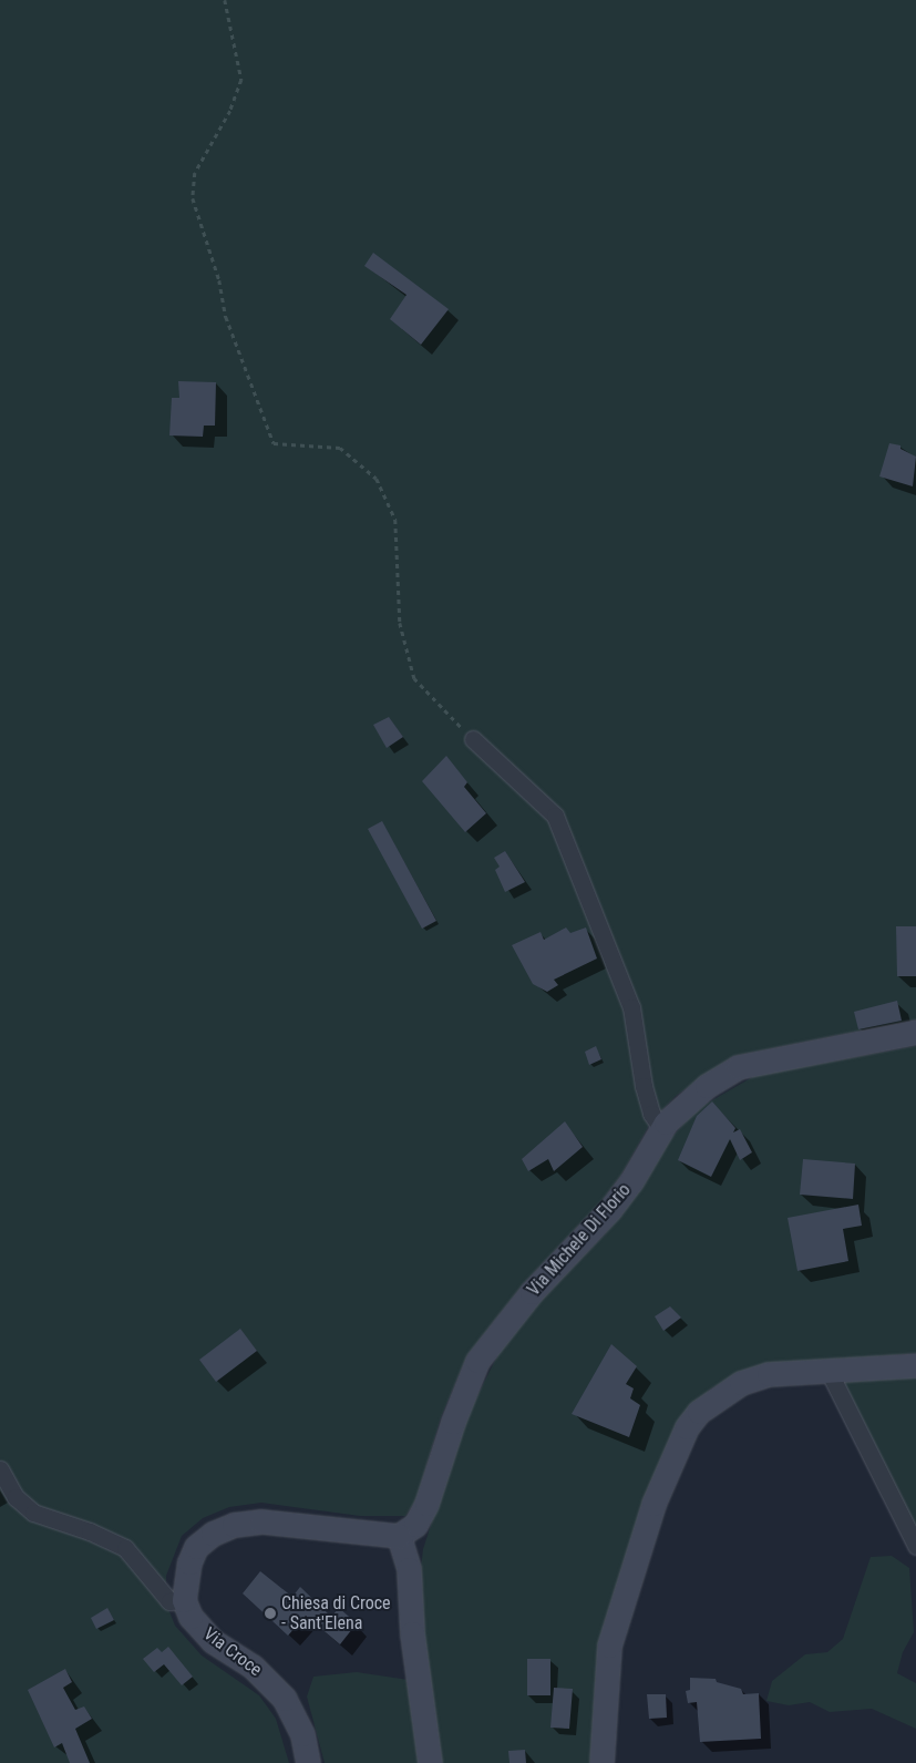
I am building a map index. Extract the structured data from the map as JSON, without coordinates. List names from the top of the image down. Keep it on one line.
{"streets":{"street":["Via Michele Di Florio","Via Croce"]},"places":["Chiesa di Croce - Sant'Elena"]}
